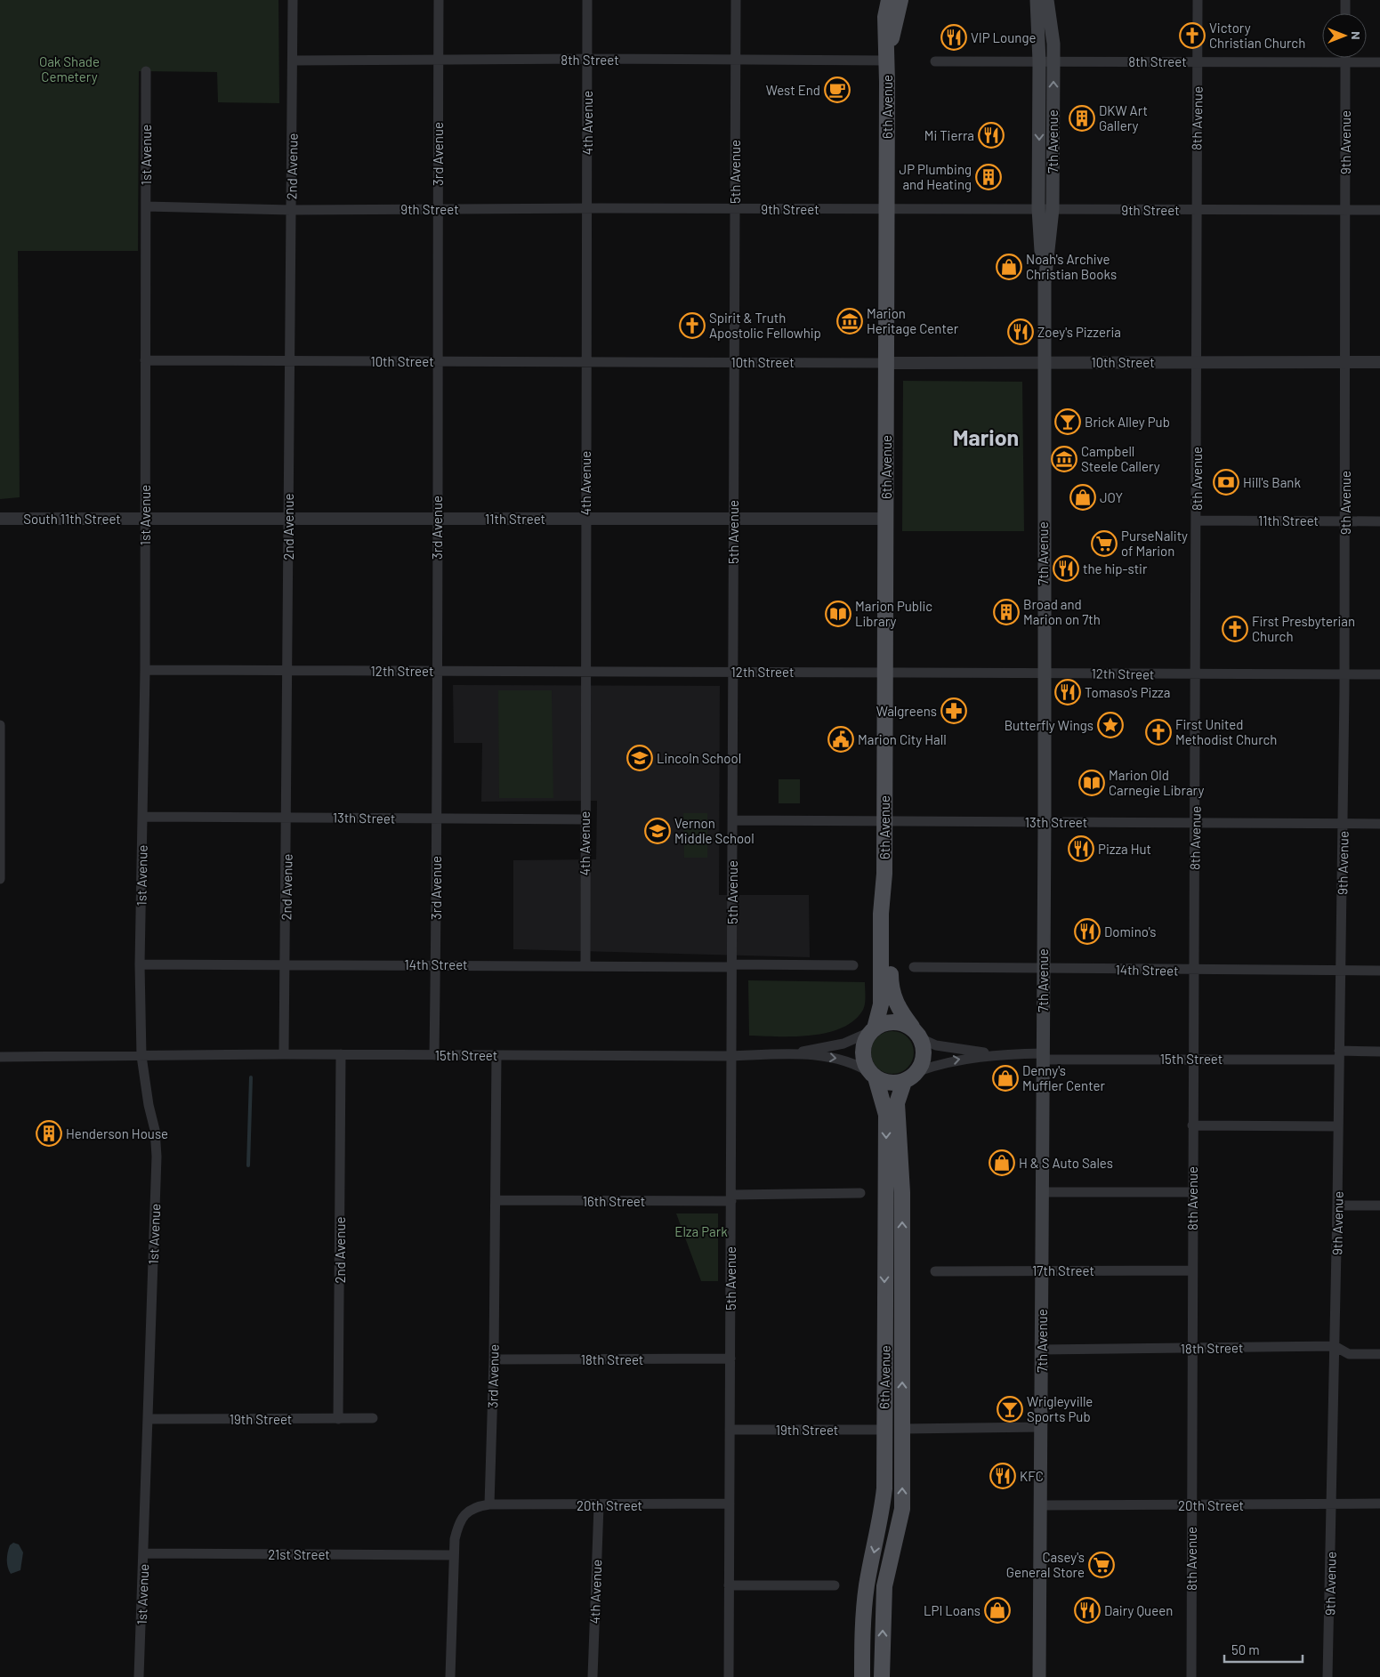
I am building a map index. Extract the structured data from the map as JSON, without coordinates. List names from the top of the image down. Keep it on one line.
{"streets":{"main road":["6th Avenue","7th Avenue"],"street":["8th Street","8th Avenue","4th Avenue","9th Avenue","3rd Avenue","1st Avenue","2nd Avenue","5th Avenue","9th Street","10th Street","South 11th Street","11th Street","12th Street","13th Street","14th Street","15th Street","16th Street","17th Street","18th Street","19th Street","20th Street","21st Street"]},"crossings":[["8th Street","6th Avenue"],["8th Street","8th Avenue"],["8th Street","4th Avenue"],["8th Street","7th Avenue"],["8th Street","9th Avenue"],["8th Street","3rd Avenue"],["8th Street","2nd Avenue"],["8th Street","5th Avenue"],["6th Avenue","9th Street"],["6th Avenue","10th Street"],["6th Avenue","11th Street"],["6th Avenue","12th Street"],["6th Avenue","13th Street"],["6th Avenue","15th Street"],["6th Avenue","19th Street"],["8th Avenue","9th Street"],["8th Avenue","10th Street"],["8th Avenue","11th Street"],["8th Avenue","12th Street"],["8th Avenue","13th Street"],["8th Avenue","14th Street"],["8th Avenue","15th Street"],["8th Avenue","17th Street"],["8th Avenue","18th Street"],["8th Avenue","20th Street"],["4th Avenue","9th Street"],["4th Avenue","10th Street"],["4th Avenue","11th Street"],["4th Avenue","12th Street"],["4th Avenue","13th Street"],["4th Avenue","14th Street"],["4th Avenue","20th Street"],["7th Avenue","9th Street"],["7th Avenue","10th Street"],["7th Avenue","12th Street"],["7th Avenue","13th Street"],["7th Avenue","14th Street"],["7th Avenue","15th Street"],["7th Avenue","17th Street"],["7th Avenue","18th Street"],["7th Avenue","20th Street"],["9th Avenue","9th Street"],["9th Avenue","10th Street"],["9th Avenue","11th Street"],["9th Avenue","12th Street"],["9th Avenue","13th Street"],["9th Avenue","14th Street"],["9th Avenue","15th Street"],["9th Avenue","18th Street"],["9th Avenue","20th Street"],["3rd Avenue","9th Street"],["3rd Avenue","10th Street"],["3rd Avenue","11th Street"],["3rd Avenue","12th Street"],["3rd Avenue","13th Street"],["3rd Avenue","14th Street"],["3rd Avenue","15th Street"],["3rd Avenue","16th Street"],["3rd Avenue","18th Street"],["3rd Avenue","20th Street"],["1st Avenue","9th Street"],["1st Avenue","10th Street"],["1st Avenue","South 11th Street"],["1st Avenue","11th Street"],["1st Avenue","12th Street"],["1st Avenue","13th Street"],["1st Avenue","14th Street"],["1st Avenue","15th Street"],["1st Avenue","19th Street"],["1st Avenue","21st Street"],["2nd Avenue","9th Street"],["2nd Avenue","10th Street"],["2nd Avenue","11th Street"],["2nd Avenue","12th Street"],["2nd Avenue","13th Street"],["2nd Avenue","14th Street"],["2nd Avenue","15th Street"],["2nd Avenue","19th Street"],["5th Avenue","9th Street"],["5th Avenue","10th Street"],["5th Avenue","11th Street"],["5th Avenue","12th Street"],["5th Avenue","13th Street"],["5th Avenue","14th Street"],["5th Avenue","15th Street"],["5th Avenue","16th Street"],["5th Avenue","18th Street"],["5th Avenue","19th Street"],["5th Avenue","20th Street"],["South 11th Street","11th Street"]],"districts":["Marion"],"parks":["Oak Shade Cemetery","Elza Park"],"places":{"church":["Victory Christian Church","Spirit & Truth Apostolic Fellowhip","First Presbyterian Church","First United Methodist Church"],"restaurant":["VIP Lounge","Mi Tierra","Zoey's Pizzeria","the hip-stir","Tomaso's Pizza","Pizza Hut","Domino's","KFC","Dairy Queen"],"cafe":["West End"],"building":["DKW Art Gallery","JP Plumbing and Heating","Broad and Marion on 7th","Henderson House"],"shop":["Noah's Archive Christian Books","JOY","Denny's Muffler Center","H & S Auto Sales","LPI Loans"],"museum":["Marion Heritage Center","Campbell Steele Callery"],"bar":["Brick Alley Pub","Wrigleyville Sports Pub"],"bank":["Hill's Bank"],"supermarket":["PurseNality of Marion","Casey's General Store"],"library":["Marion Public Library","Marion Old Carnegie Library"],"pharmacy":["Walgreens"],"place":["Butterfly Wings"],"public building":["Marion City Hall"],"school or university":["Lincoln School","Vernon Middle School"]},"scale_bar":"50 m","north":"right"}
